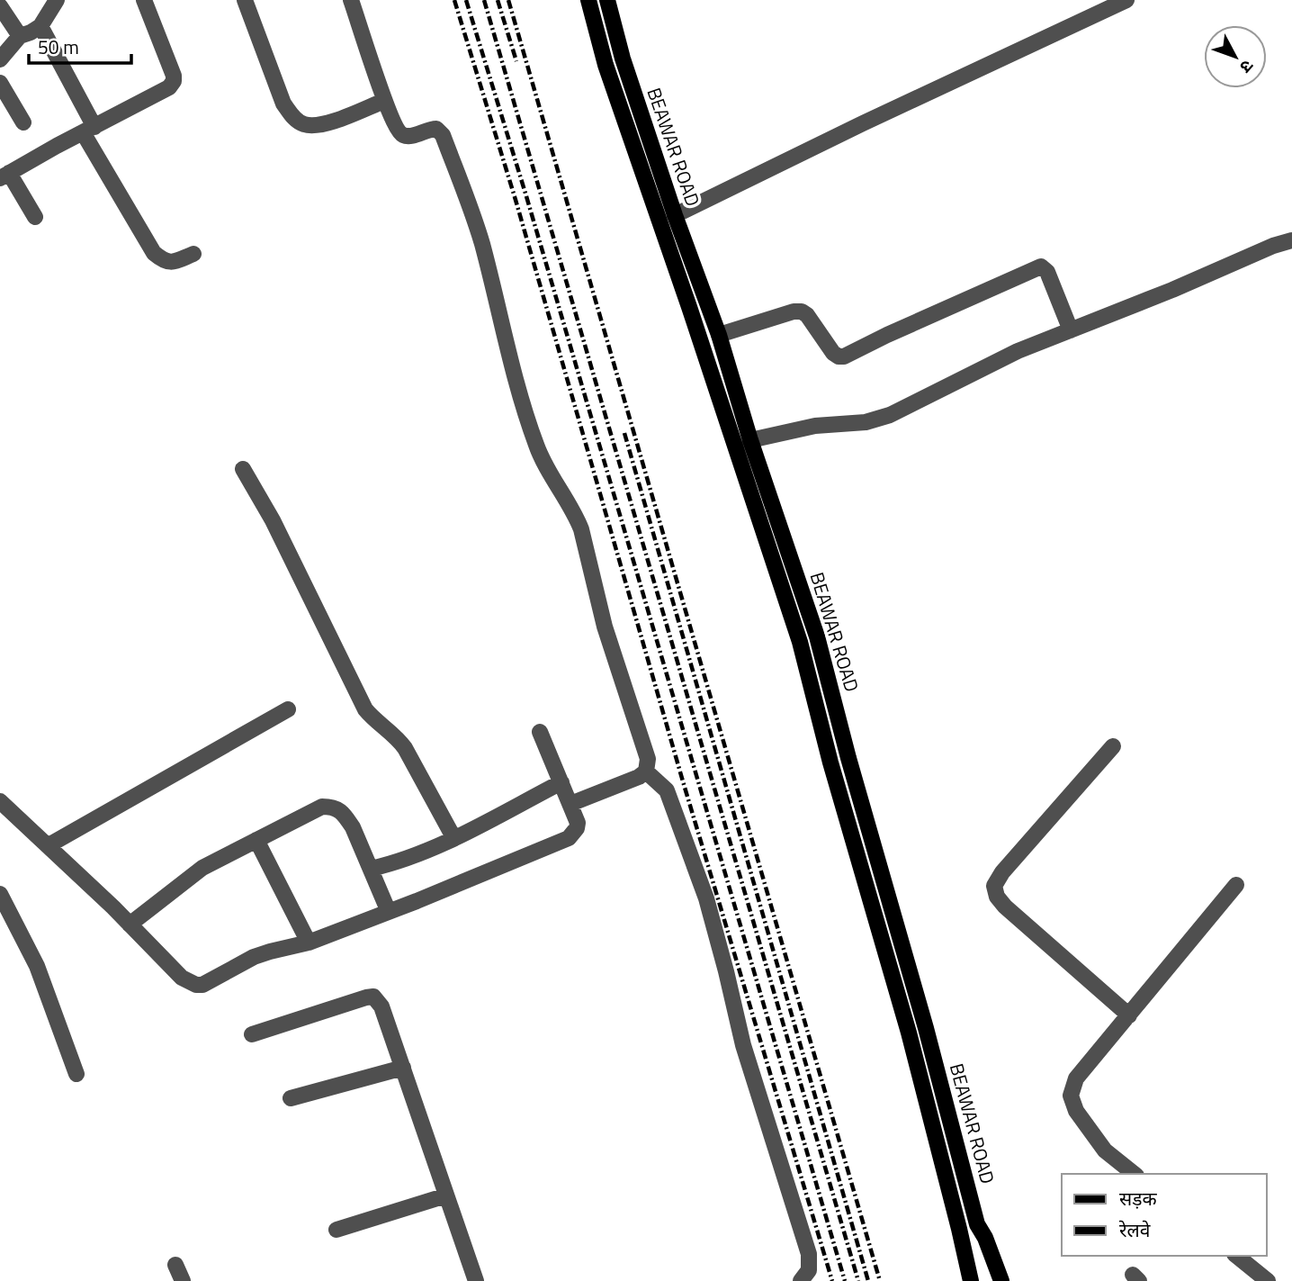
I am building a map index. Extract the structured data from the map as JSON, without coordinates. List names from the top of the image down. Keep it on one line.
{"streets":{"main road":["BEAWAR ROAD"]},"legend":["सड़क","रेलवे"],"scale_bar":"50 m","north":"bottom right"}
